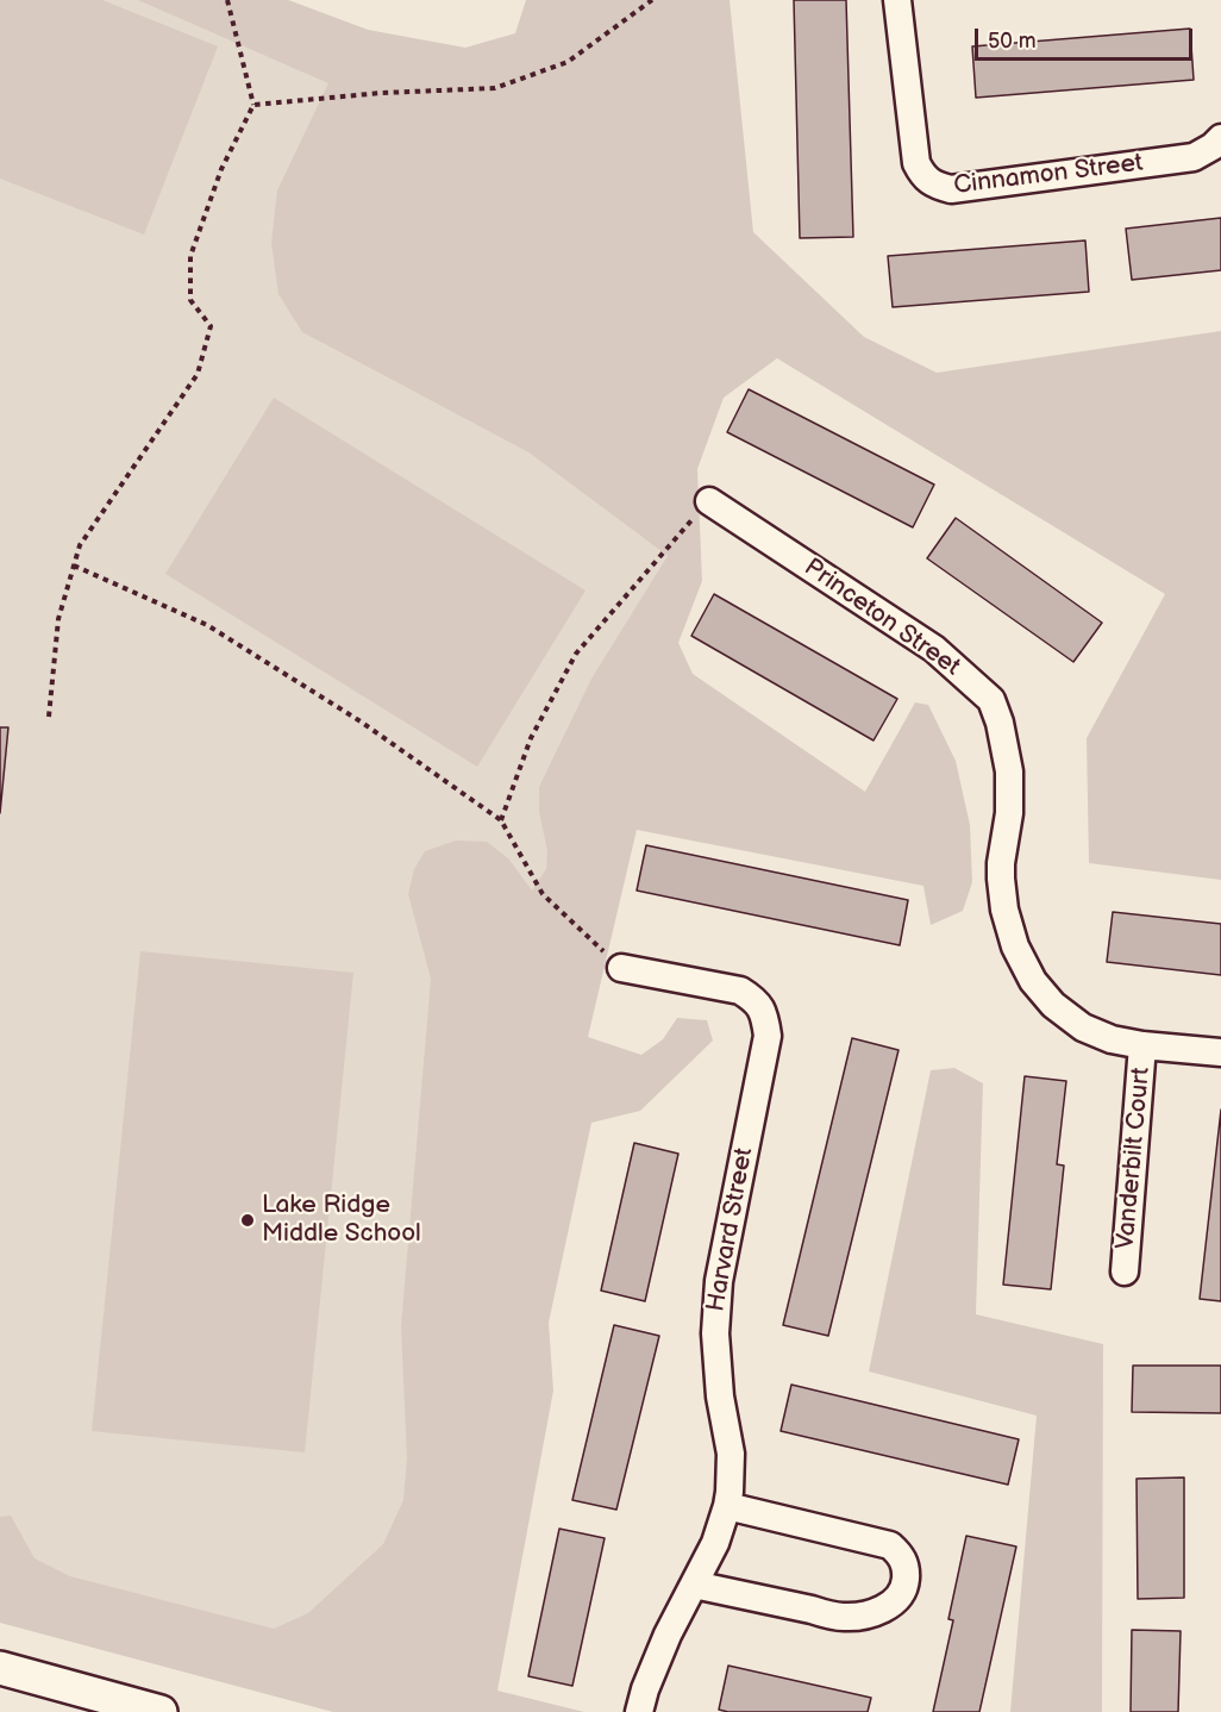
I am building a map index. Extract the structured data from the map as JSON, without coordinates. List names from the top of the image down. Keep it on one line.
{"streets":{"street":["Cinnamon Street","Princeton Street","Vanderbilt Court","Harvard Street"]},"crossings":[["Princeton Street","Vanderbilt Court"]],"places":["Lake Ridge Middle School"],"scale_bar":"50 m"}
